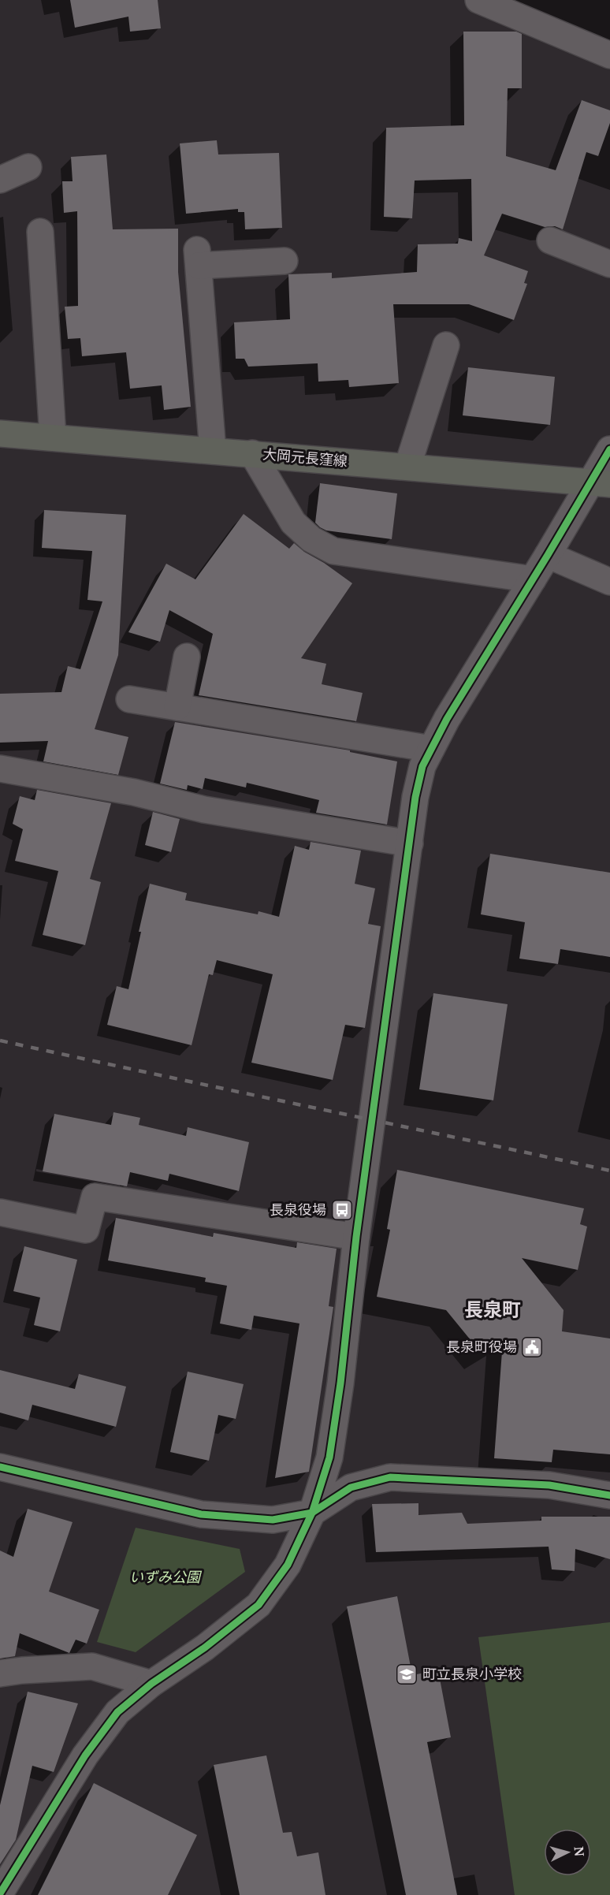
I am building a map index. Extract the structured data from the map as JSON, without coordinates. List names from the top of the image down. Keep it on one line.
{"streets":{"main road":["大岡元長窪線"]},"districts":["長泉町"],"parks":["いずみ公園"],"places":{"bus stop":["長泉役場"],"public building":["長泉町役場"],"school or university":["町立長泉小学校"]},"north":"right"}
